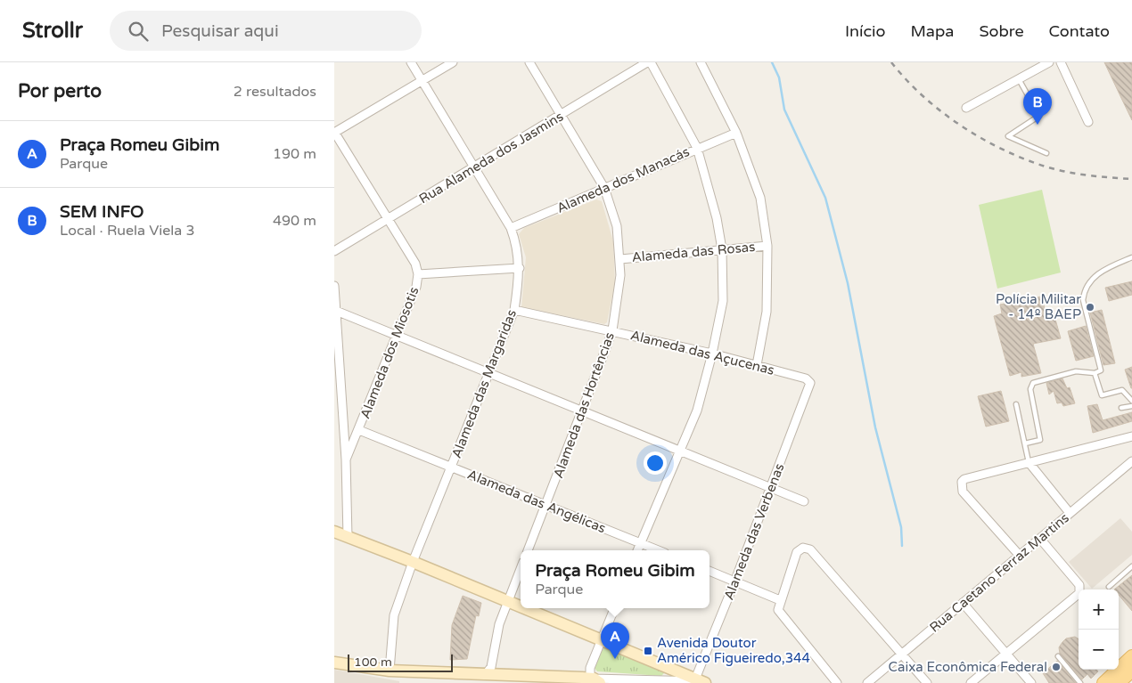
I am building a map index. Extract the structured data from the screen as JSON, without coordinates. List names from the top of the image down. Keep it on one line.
{"streets":{"street":["Rua Alameda dos Jasmins","Alameda dos Manacás","Alameda das Rosas","Alameda dos Miosotis","Alameda das Açucenas","Alameda das Margaridas","Alameda das Hortências","Alameda das Angélicas","Alameda das Verbenas","Rua Caetano Ferraz Martins"]},"crossings":[["Rua Alameda dos Jasmins","Alameda dos Miosotis"],["Rua Alameda dos Jasmins","Alameda das Margaridas"],["Rua Alameda dos Jasmins","Alameda das Hortências"],["Alameda dos Manacás","Alameda das Margaridas"],["Alameda dos Manacás","Alameda das Hortências"],["Alameda das Rosas","Alameda das Hortências"],["Alameda dos Miosotis","Alameda das Angélicas"],["Alameda das Açucenas","Alameda das Margaridas"],["Alameda das Açucenas","Alameda das Hortências"],["Alameda das Açucenas","Alameda das Verbenas"],["Alameda das Margaridas","Alameda das Angélicas"],["Alameda das Hortências","Alameda das Angélicas"]],"places":{"other":["Polícia Militar - 14º BAEP","Caixa Econômica Federal"],"transit":["Avenida Doutor Américo Figueiredo,344"]},"scale_bar":"100 m","page":{"header":"Strollr","search":"Pesquisar aqui","nav":["Início","Mapa","Sobre","Contato"],"heading":["Por perto","2 resultados"],"pins":["B","A"],"list":[{"mark":"A","name":"Praça Romeu Gibim","note":"Parque","value":"190 m"},{"mark":"B","name":"SEM INFO","note":"Local · Ruela Viela 3","value":"490 m"}],"popup":["Praça Romeu Gibim","Parque"],"map_buttons":["+","−"],"scale":"100 m"}}
